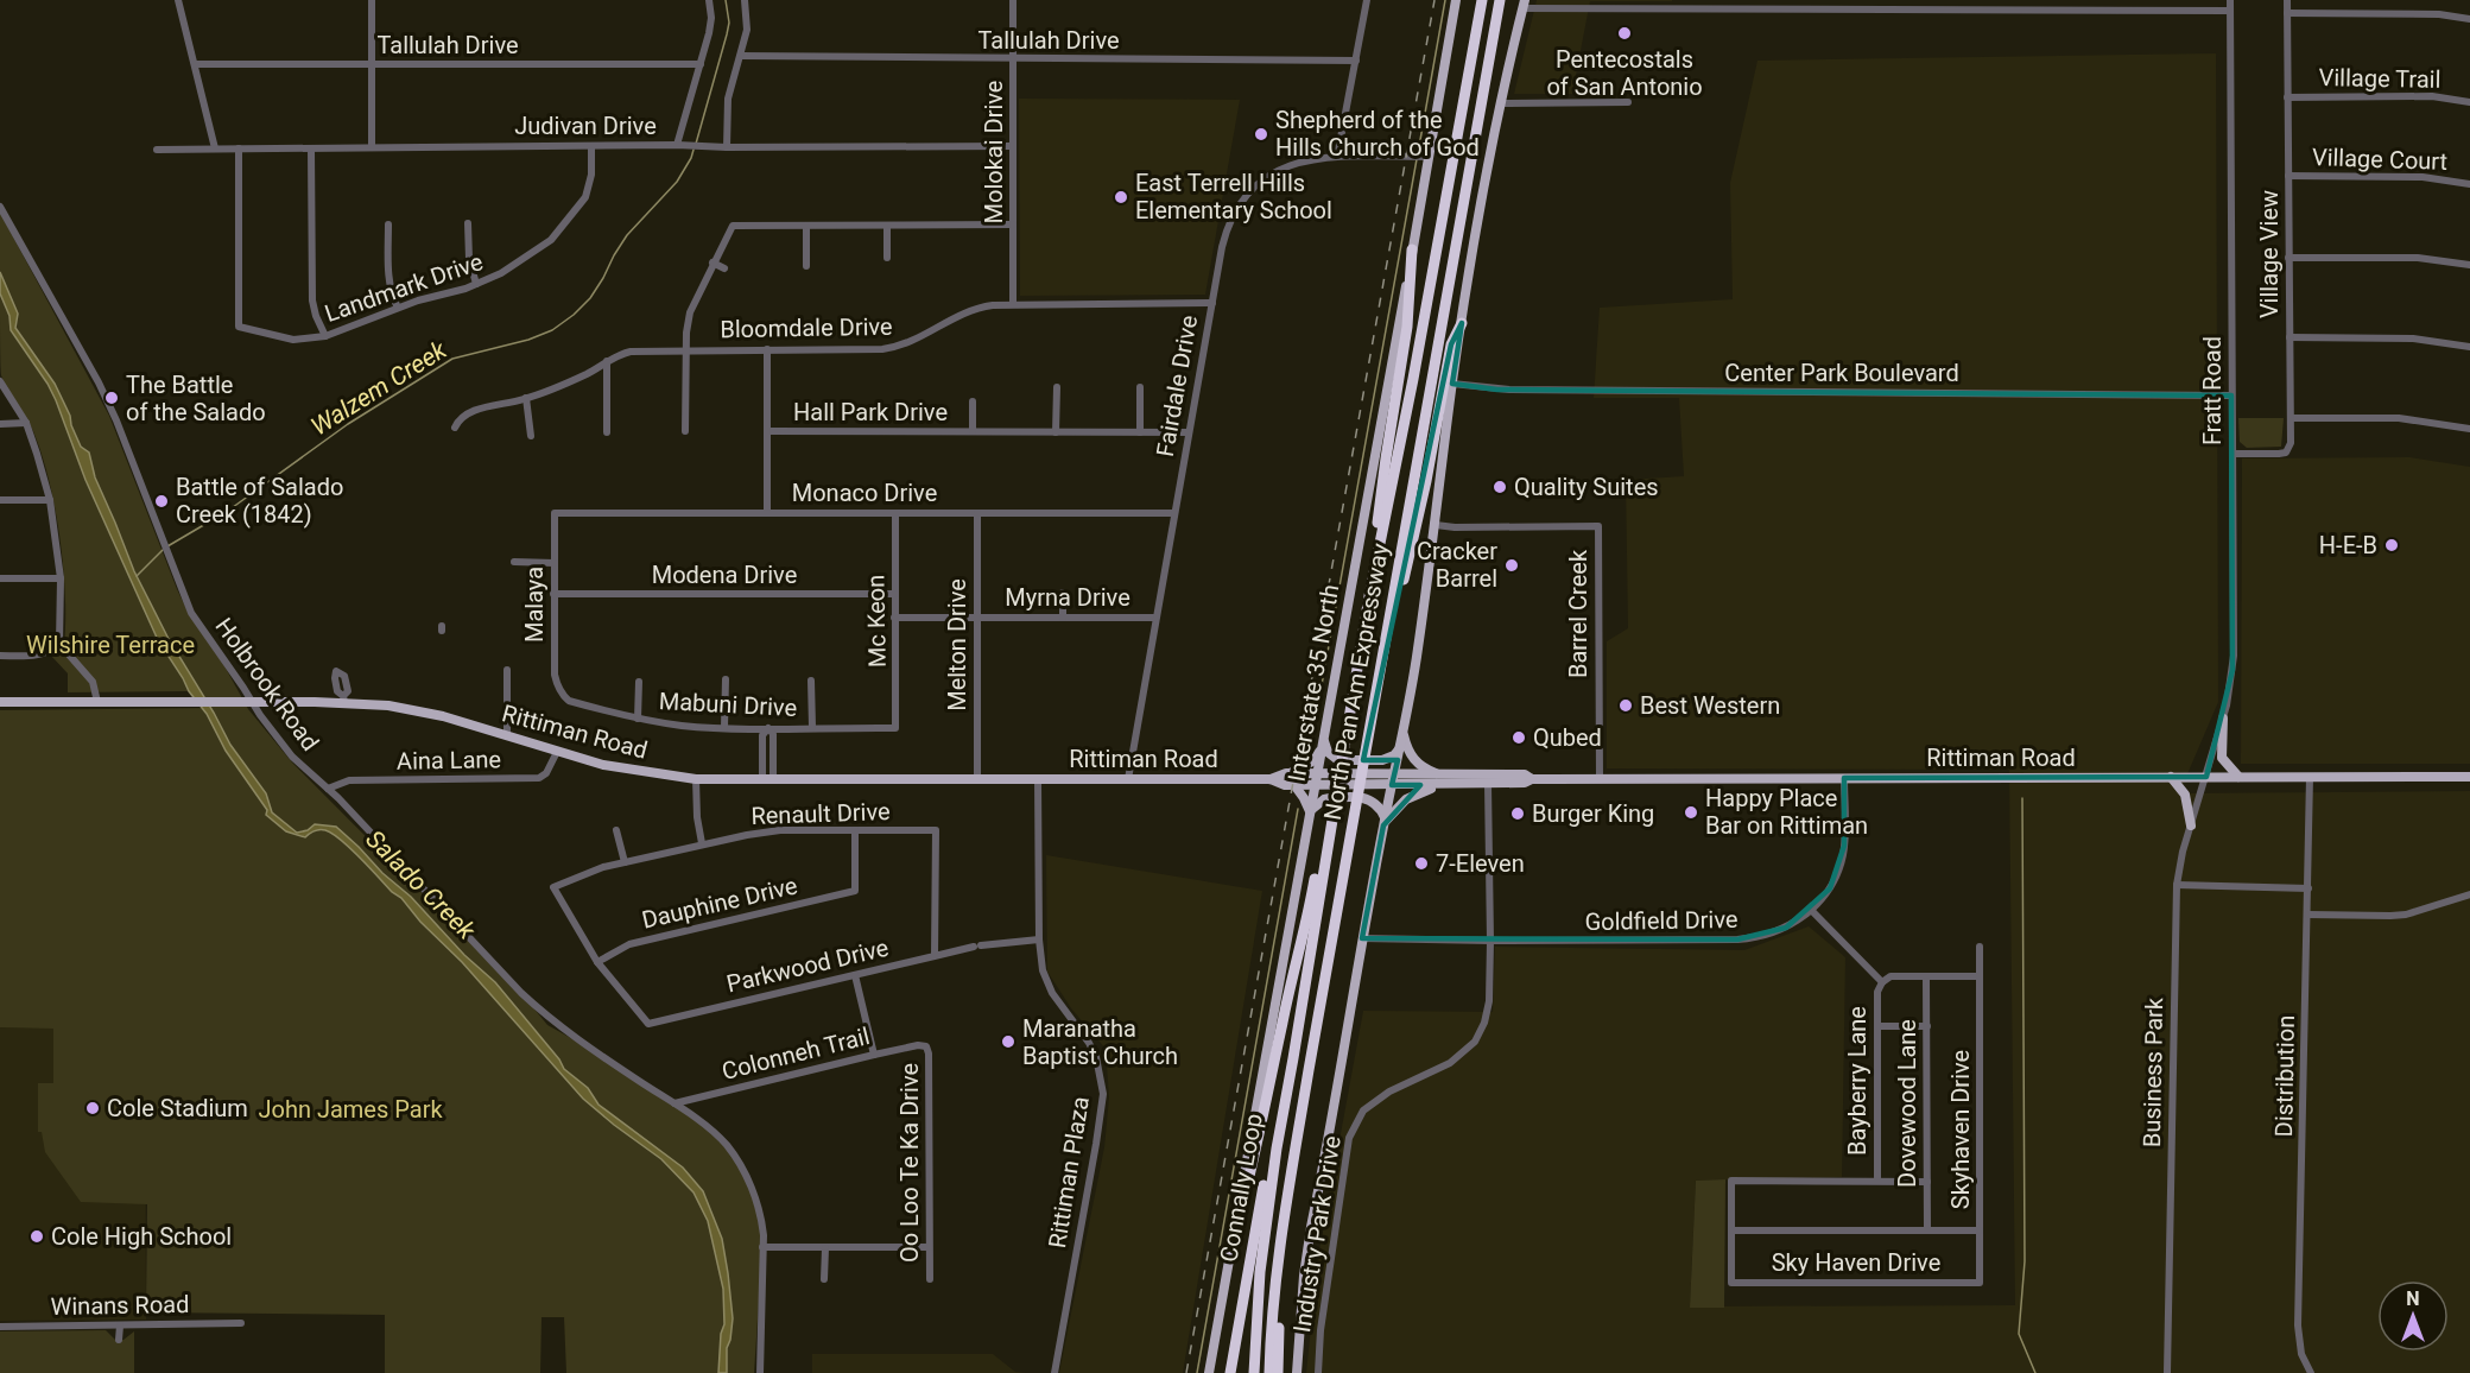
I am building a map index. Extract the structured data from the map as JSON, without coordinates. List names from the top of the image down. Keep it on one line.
{"streets":{"highway":["North Pan Am Expressway","Connally Loop"],"main road":["Interstate 35 North","Rittiman Road"],"street":["Tallulah Drive","Village Trail","Judivan Drive","Molokai Drive","Village Court","Village View","Landmark Drive","Bloomdale Drive","Center Park Boulevard","Fairdale Drive","Fratt Road","Hall Park Drive","Monaco Drive","Modena Drive","Myrna Drive","Malaya","Barrel Creek","Mc Keon","Melton Drive","Holbrook Road","Mabuni Drive","Aina Lane","Renault Drive","Dauphine Drive","Goldfield Drive","Parkwood Drive","Colonneh Trail","Business Park","Distribution","Bayberry Lane","Dovewood Lane","Skyhaven Drive","Oo Loo Te Ka Drive","Rittiman Plaza","Industry Park Drive","Sky Haven Drive","Winans Road"]},"crossings":[["Tallulah Drive","Molokai Drive"],["Village Trail","Village View"],["Judivan Drive","Molokai Drive"],["Judivan Drive","Landmark Drive"],["Molokai Drive","Bloomdale Drive"],["Village Court","Village View"],["Village View","Fratt Road"],["Bloomdale Drive","Fairdale Drive"],["Center Park Boulevard","Fratt Road"],["Fairdale Drive","Hall Park Drive"],["Fairdale Drive","Monaco Drive"],["Fairdale Drive","Myrna Drive"],["Fairdale Drive","Interstate 35 North"],["Fairdale Drive","Rittiman Road"],["Fratt Road","Rittiman Road"],["Fratt Road","Business Park"],["Monaco Drive","Malaya"],["Monaco Drive","Mc Keon"],["Monaco Drive","Melton Drive"],["Modena Drive","Malaya"],["Modena Drive","Mc Keon"],["Myrna Drive","Mc Keon"],["Myrna Drive","Melton Drive"],["Malaya","Mabuni Drive"],["Barrel Creek","Rittiman Road"],["Mc Keon","Mabuni Drive"],["Melton Drive","Rittiman Road"],["North Pan Am Expressway","Connally Loop"],["Interstate 35 North","Rittiman Road"],["Holbrook Road","Aina Lane"],["Holbrook Road","Colonneh Trail"],["Rittiman Road","Aina Lane"],["Rittiman Road","Goldfield Drive"],["Rittiman Road","Business Park"],["Rittiman Road","Distribution"],["Rittiman Road","Rittiman Plaza"],["Rittiman Road","Industry Park Drive"],["Renault Drive","Dauphine Drive"],["Renault Drive","Parkwood Drive"],["Dauphine Drive","Parkwood Drive"],["Goldfield Drive","Industry Park Drive"],["Parkwood Drive","Rittiman Plaza"],["Colonneh Trail","Oo Loo Te Ka Drive"],["Skyhaven Drive","Sky Haven Drive"]],"water":["Walzem Creek","Salado Creek"],"parks":["Wilshire Terrace","John James Park"],"places":["Pentecostals of San Antonio","Shepherd of the Hills Church of God","East Terrell Hills Elementary School","The Battle of the Salado","Quality Suites","Battle of Salado Creek (1842)","H-E-B","Cracker Barrel","Best Western","Qubed","Happy Place Bar on Rittiman","Burger King","7-Eleven","Maranatha Baptist Church","Cole Stadium","Cole High School"],"north":"top"}
